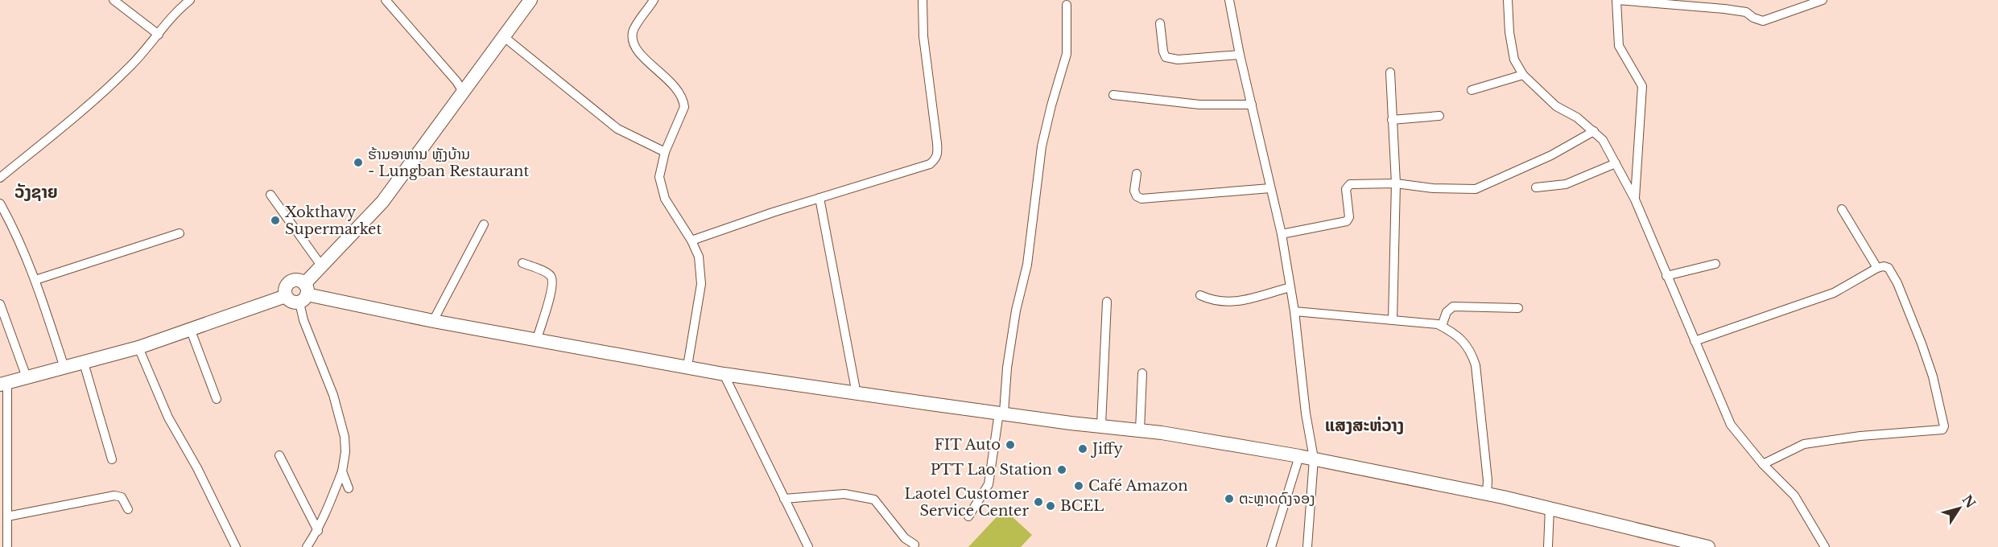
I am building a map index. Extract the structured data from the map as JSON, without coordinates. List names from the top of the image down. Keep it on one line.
{"districts":["ວັງຊາຍ","ແສງສະຫ່ວາງ"],"places":["ຮ້ານອາຫານ ຫຼັງບ້ານ - Lungban Restaurant","Xokthavy Supermarket","FIT Auto","Jiffy","PTT Lao Station","Café Amazon","ຕະຫຼາດດົງຈອງ","Laotel Customer Service Center","BCEL"],"north":"top right"}
